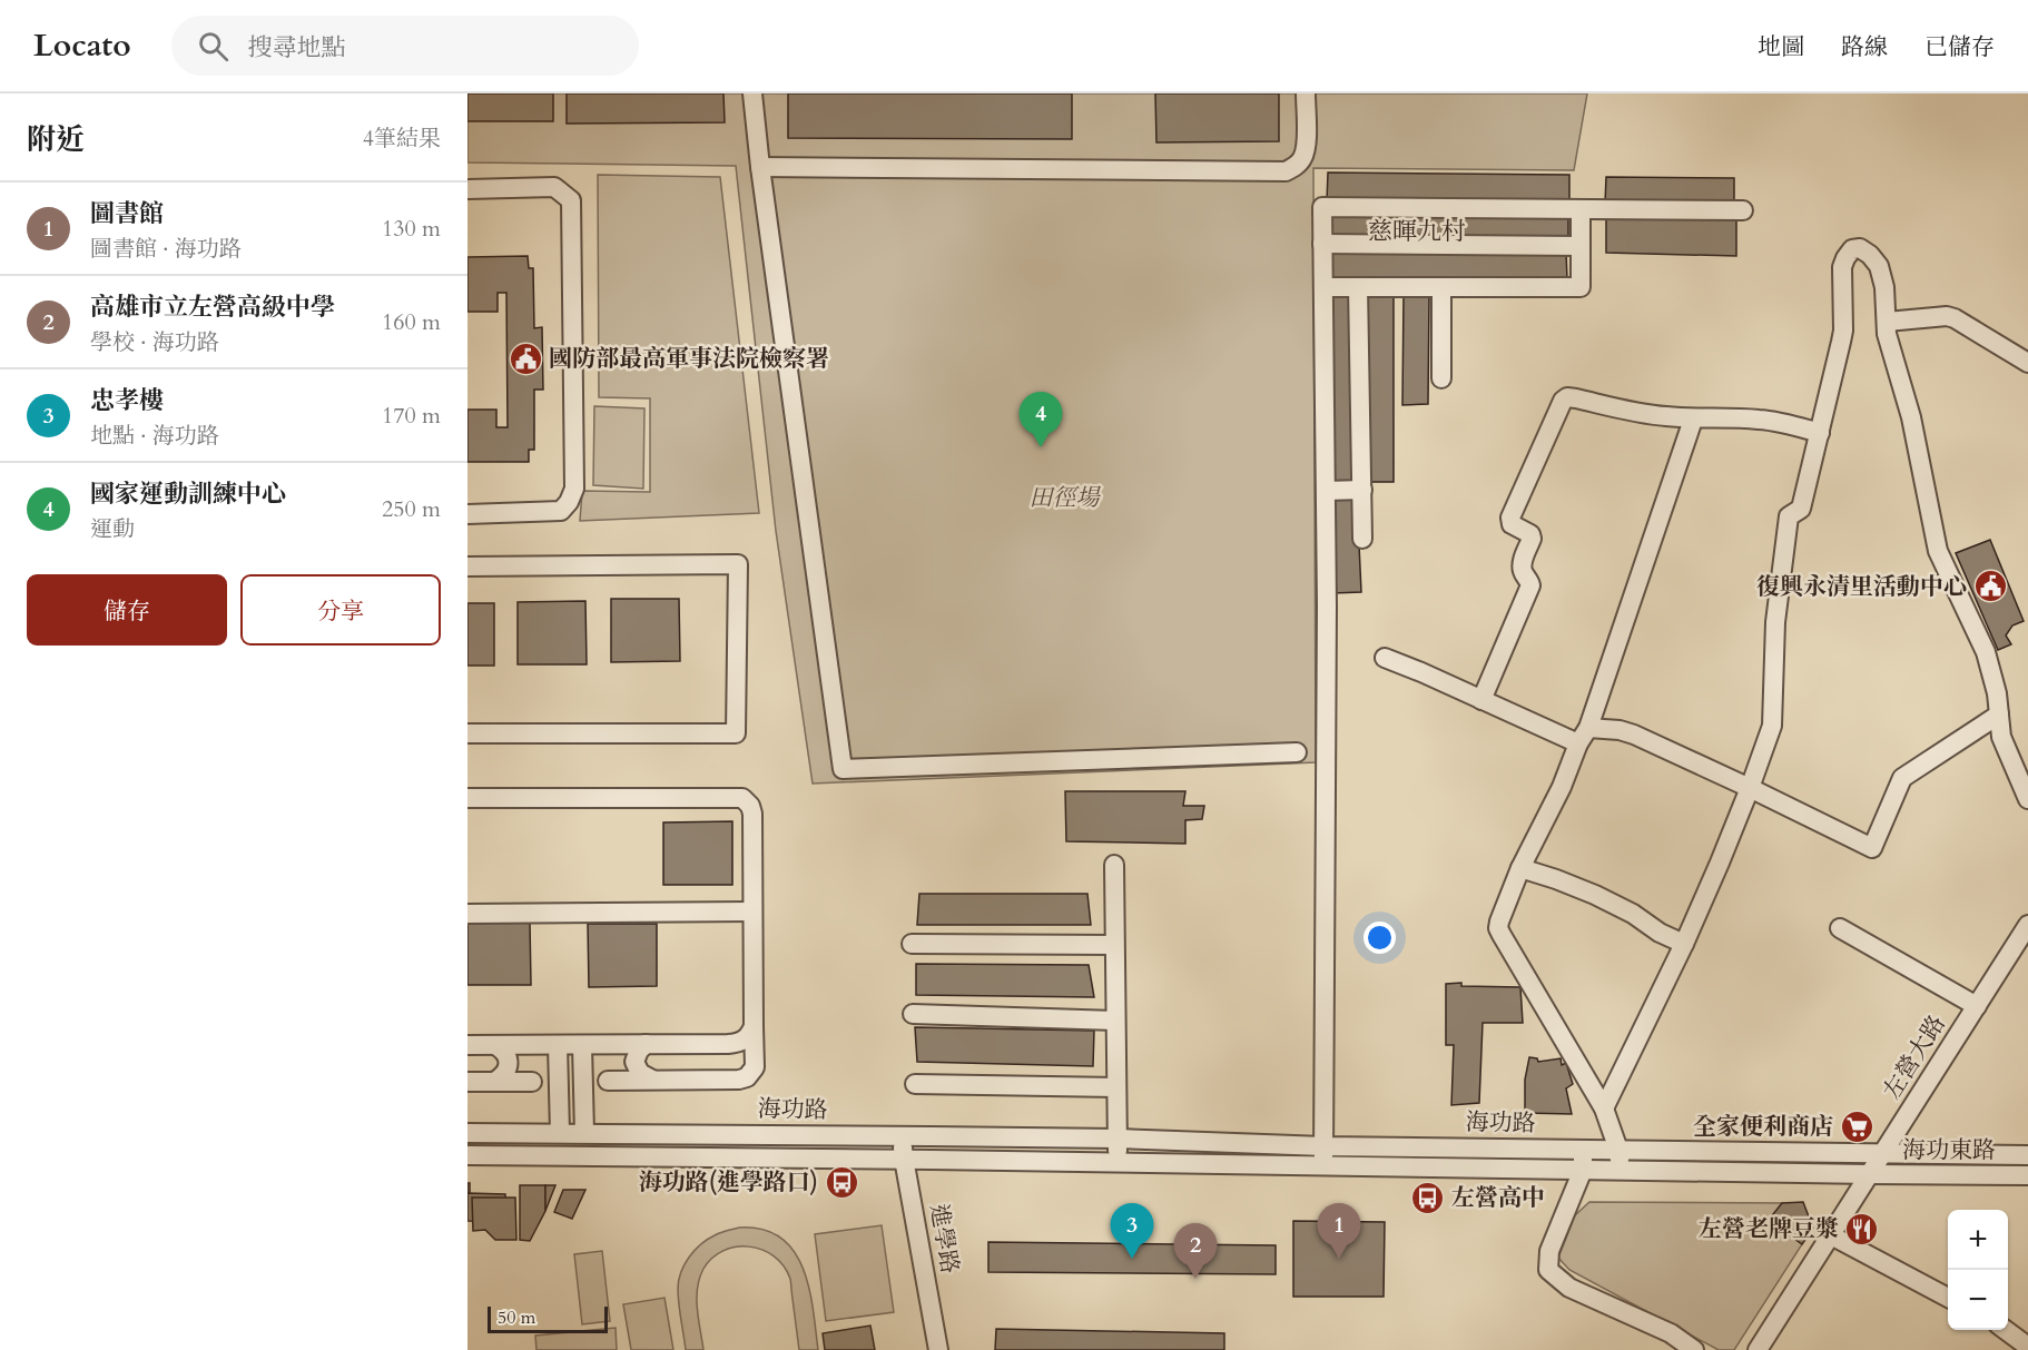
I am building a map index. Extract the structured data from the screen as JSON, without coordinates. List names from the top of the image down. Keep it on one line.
{"streets":{"street":["左營大路","海功路","海功東路","進學路"]},"crossings":[["左營大路","海功路"],["左營大路","海功東路"],["海功路","海功東路"],["海功路","進學路"]],"districts":["慈暉九村"],"parks":["田徑場"],"places":{"public building":["國防部最高軍事法院檢察署","復興永清里活動中心"],"supermarket":["全家便利商店"],"bus stop":["海功路(進學路口)","左營高中"],"restaurant":["左營老牌豆漿"]},"scale_bar":"50 m","page":{"header":"Locato","search":"搜尋地點","nav":["地圖","路線","已儲存"],"heading":["附近","4筆結果"],"list":[{"mark":"1","name":"圖書館","note":"圖書館 · 海功路","value":"130 m"},{"mark":"2","name":"高雄市立左營高級中學","note":"學校 · 海功路","value":"160 m"},{"mark":"3","name":"忠孝樓","note":"地點 · 海功路","value":"170 m"},{"mark":"4","name":"國家運動訓練中心","note":"運動","value":"250 m"}],"pins":["4","1","3","2"],"buttons":["儲存","分享"],"map_buttons":["+","−"],"scale":"50 m"}}
